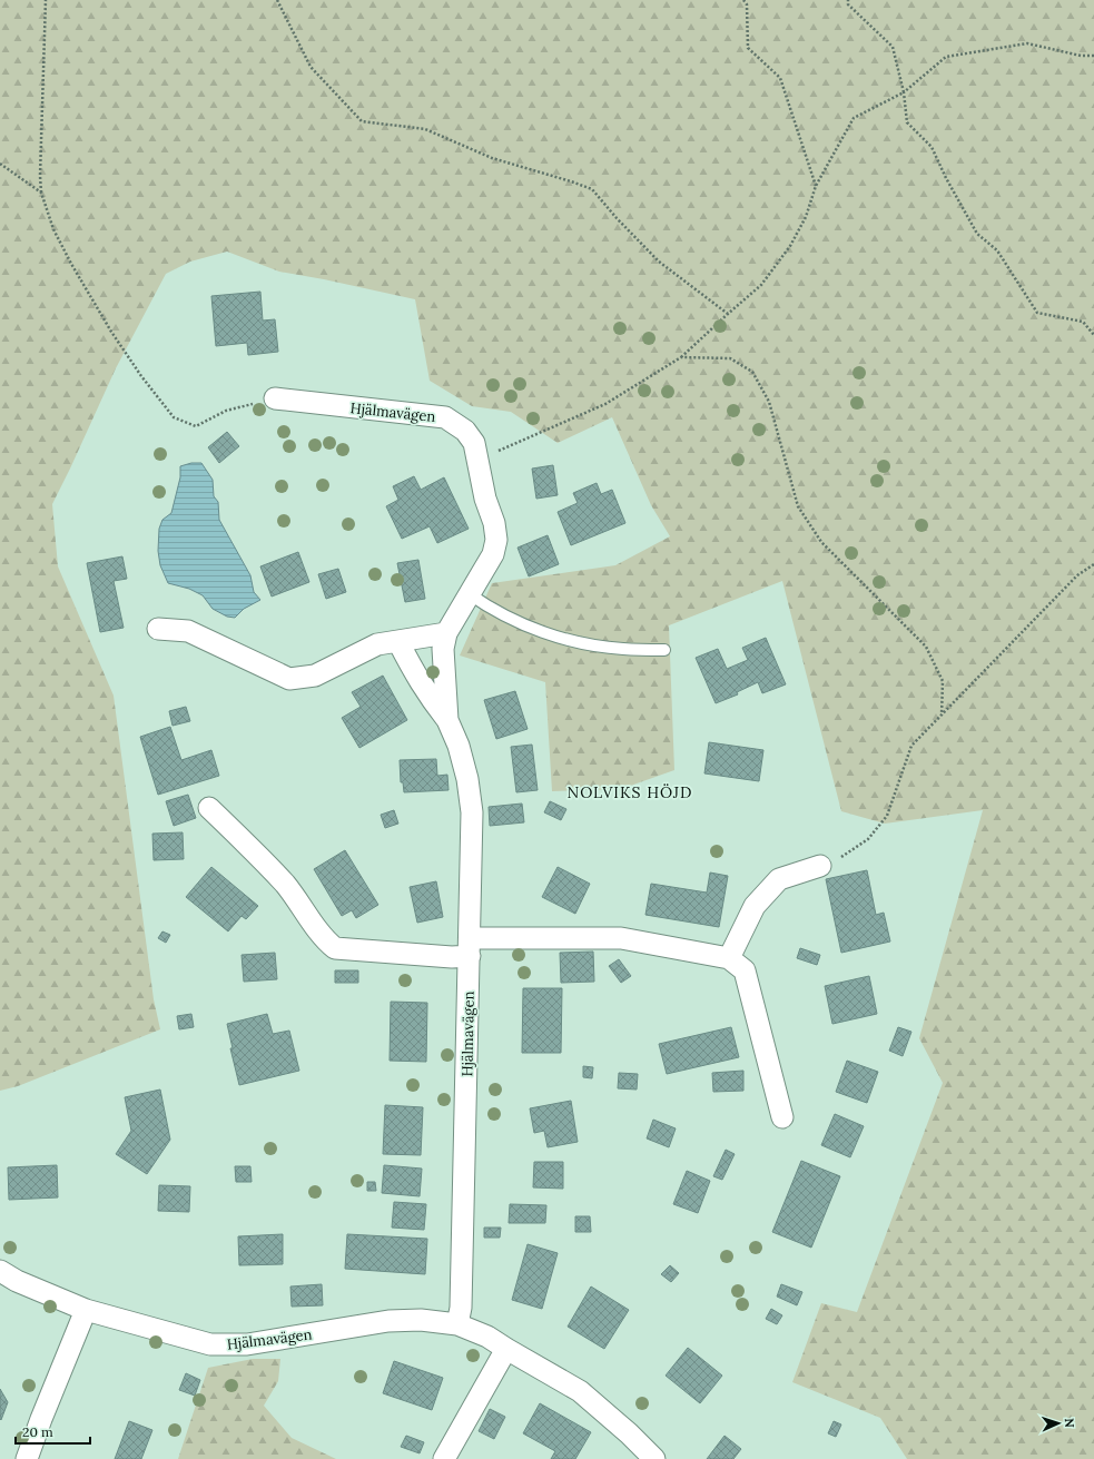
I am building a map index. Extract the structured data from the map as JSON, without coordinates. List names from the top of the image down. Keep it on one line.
{"streets":{"street":["Hjälmavägen"]},"districts":["NOLVIKS HÖJD"],"scale_bar":"20 m","north":"right"}
